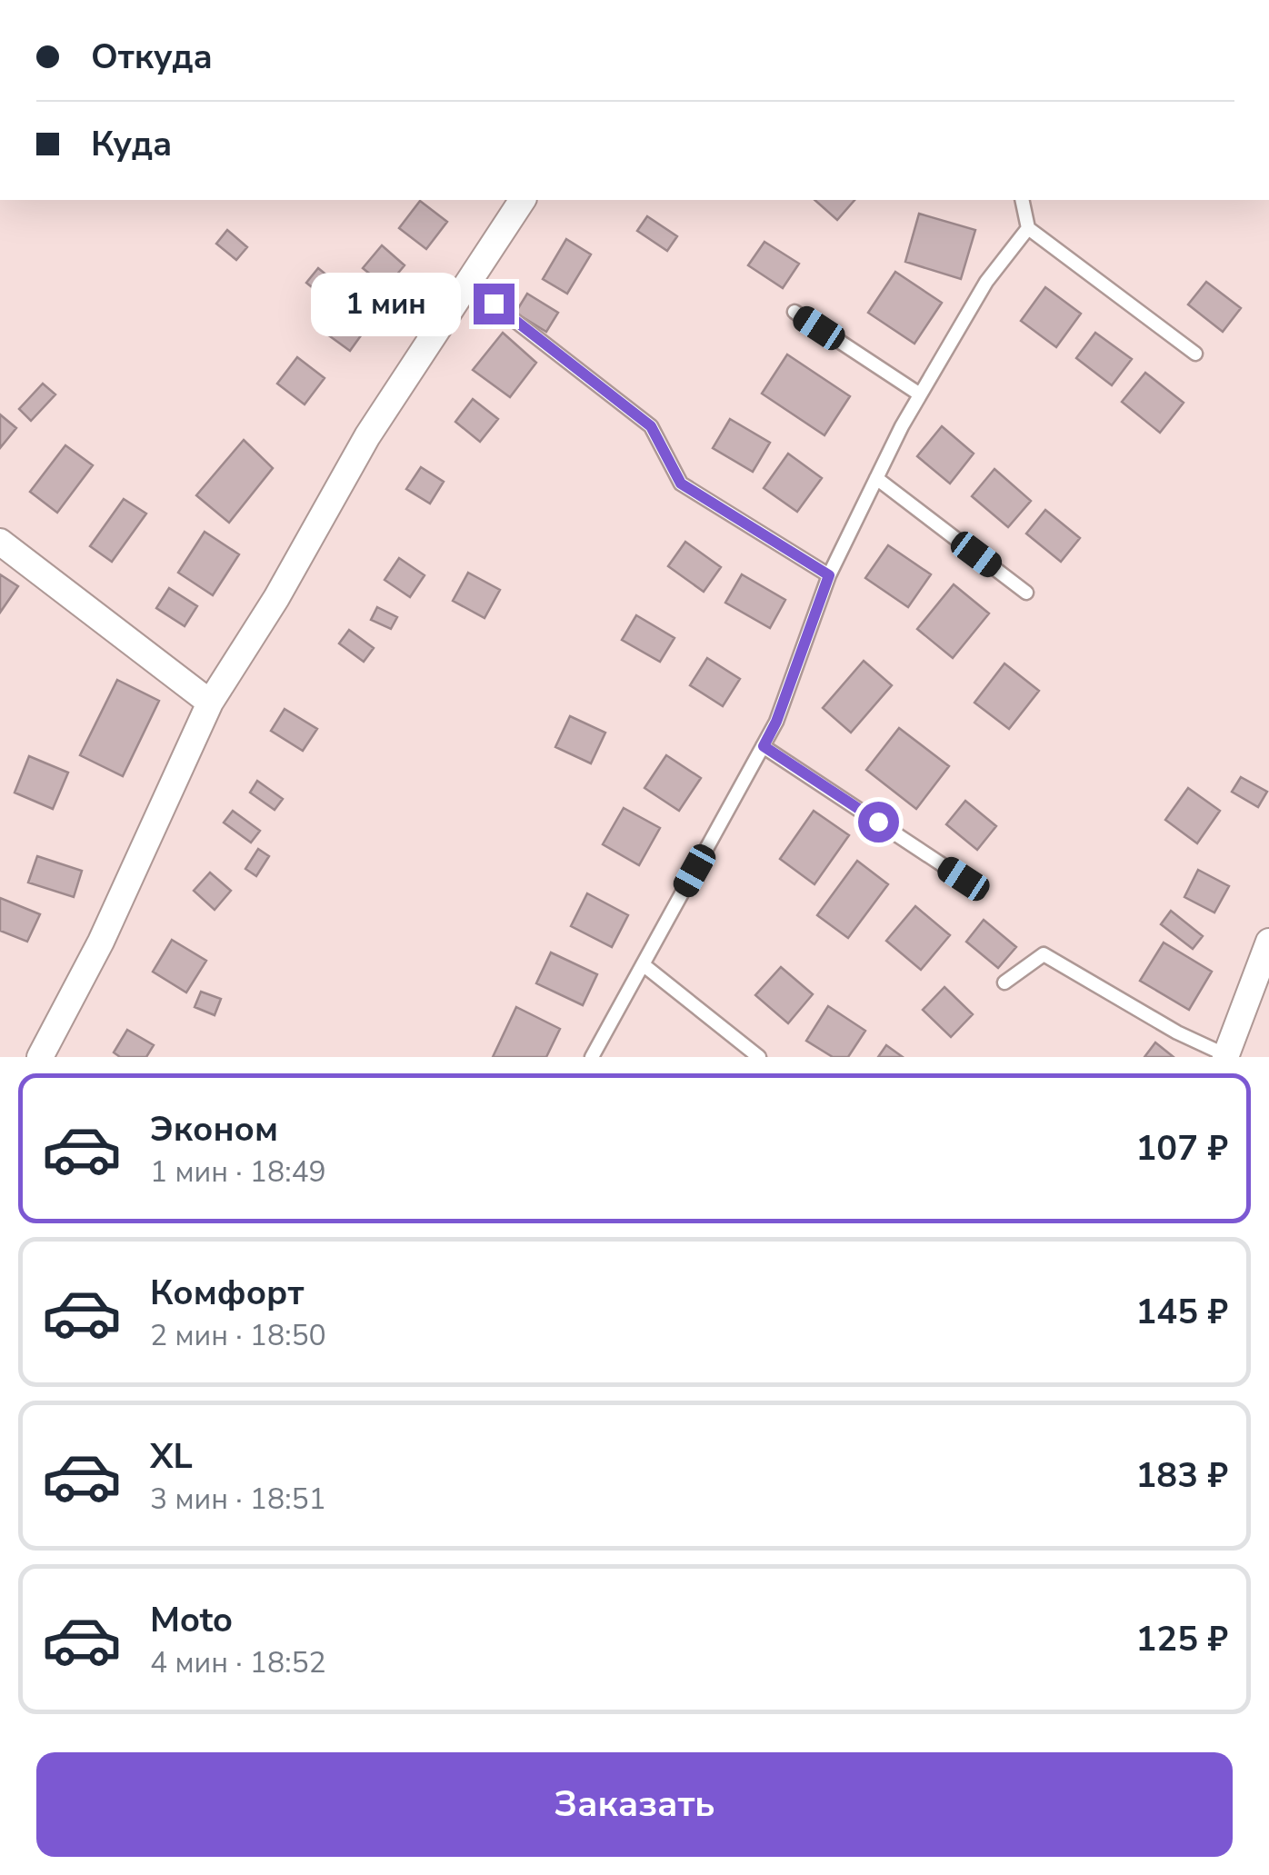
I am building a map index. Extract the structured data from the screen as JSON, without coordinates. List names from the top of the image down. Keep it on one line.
{"page":{"banner":["Откуда","Куда"],"bubble":"1 мин","list":[{"name":"Эконом","note":"1 мин · 18:49","value":"107 ₽"},{"name":"Комфорт","note":"2 мин · 18:50","value":"145 ₽"},{"name":"XL","note":"3 мин · 18:51","value":"183 ₽"},{"name":"Moto","note":"4 мин · 18:52","value":"125 ₽"}],"buttons":"Заказать"}}
